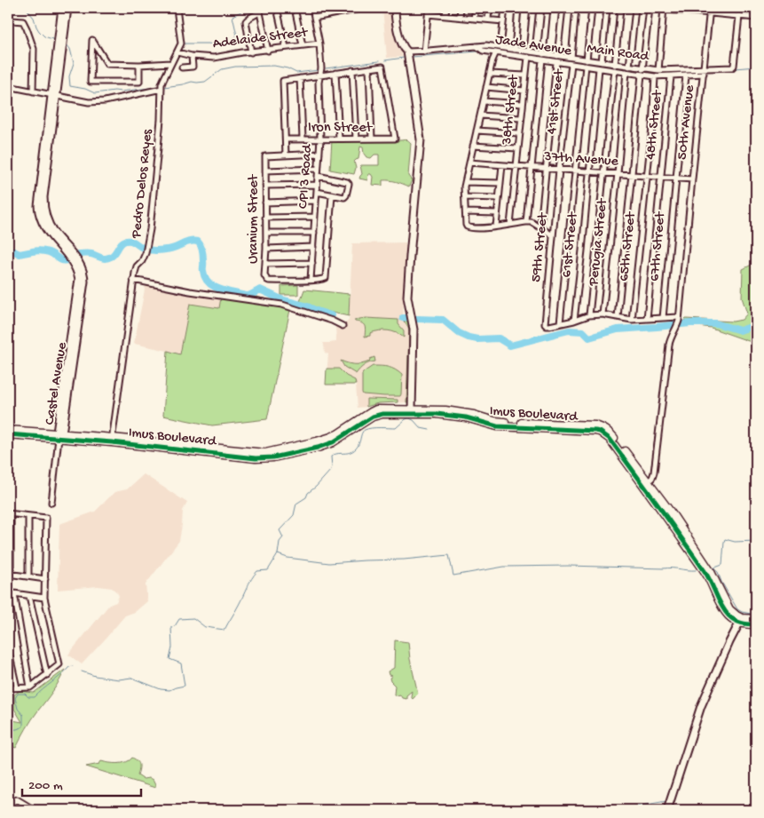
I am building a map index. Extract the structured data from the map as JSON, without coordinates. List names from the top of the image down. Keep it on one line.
{"streets":{"main road":["Imus Boulevard"],"street":["Adelaide Street","Jade Avenue","Main Road","41st Street","38th Street","50th Avenue","48th Street","Iron Street","37th Avenue","CPI 3 Road","Pedro Delos Reyes","Uranium Street","Perugia Street","61st Street","65th Street","67th Street","59th Street","Castel Avenue"]},"crossings":[["Adelaide Street","CPI 3 Road"],["Adelaide Street","Pedro Delos Reyes"],["Jade Avenue","Main Road"],["Jade Avenue","41st Street"],["Jade Avenue","38th Street"],["Jade Avenue","50th Avenue"],["Jade Avenue","48th Street"],["Jade Avenue","Perugia Street"],["Jade Avenue","61st Street"],["Jade Avenue","65th Street"],["Main Road","50th Avenue"],["41st Street","37th Avenue"],["41st Street","59th Street"],["38th Street","37th Avenue"],["50th Avenue","37th Avenue"],["50th Avenue","Imus Boulevard"],["48th Street","37th Avenue"],["48th Street","67th Street"],["Iron Street","CPI 3 Road"],["37th Avenue","Perugia Street"],["37th Avenue","61st Street"],["37th Avenue","65th Street"],["37th Avenue","67th Street"],["37th Avenue","59th Street"],["CPI 3 Road","Uranium Street"],["Pedro Delos Reyes","Imus Boulevard"],["Castel Avenue","Imus Boulevard"]],"scale_bar":"200 m"}
